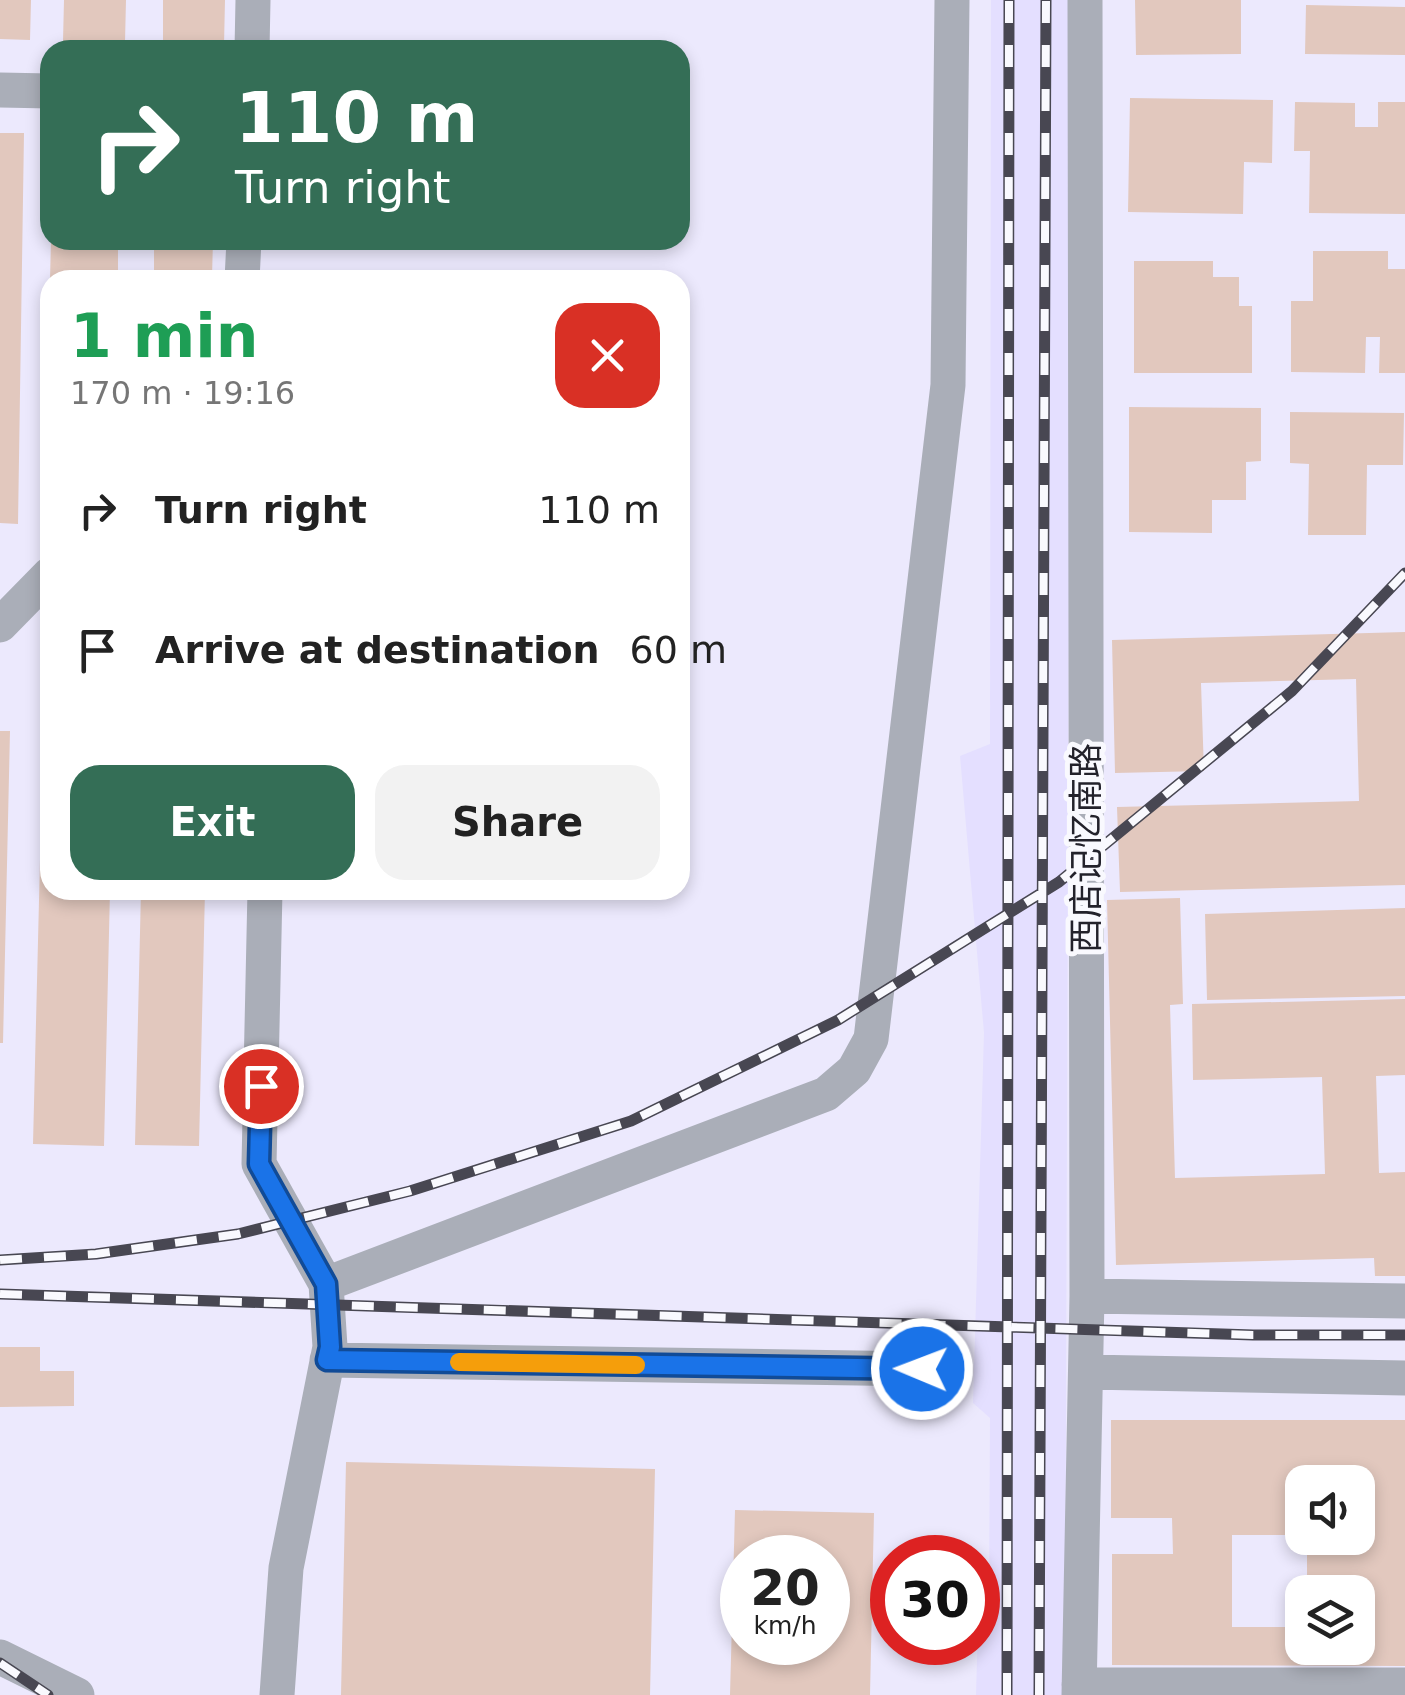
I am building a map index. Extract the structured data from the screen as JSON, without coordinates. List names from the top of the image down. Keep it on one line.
{"streets":{"street":["西店记忆南路"]},"page":{"turn":["110 m","Turn right"],"heading":["1 min","170 m · 19:16"],"list":[{"name":"Turn right","value":"110 m"},{"name":"Arrive at destination","value":"60 m"}],"buttons":["Exit","Share"],"speed":"20 km/h","limit":"30"}}
